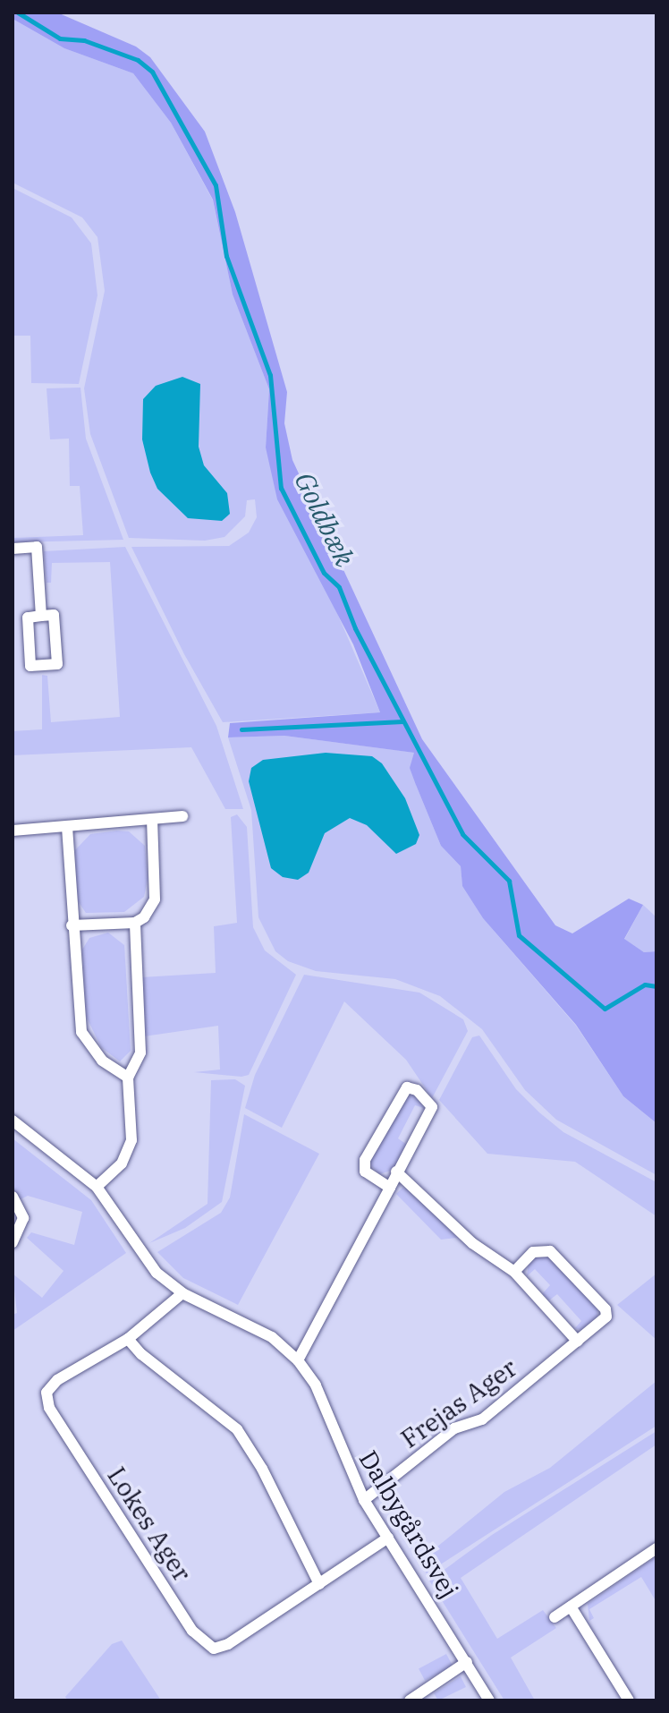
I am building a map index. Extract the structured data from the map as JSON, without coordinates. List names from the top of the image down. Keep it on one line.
{"streets":{"street":["Frejas Ager","Lokes Ager","Dalbygårdsvej"]},"crossings":[["Frejas Ager","Dalbygårdsvej"],["Lokes Ager","Dalbygårdsvej"]],"water":["Goldbæk"]}
